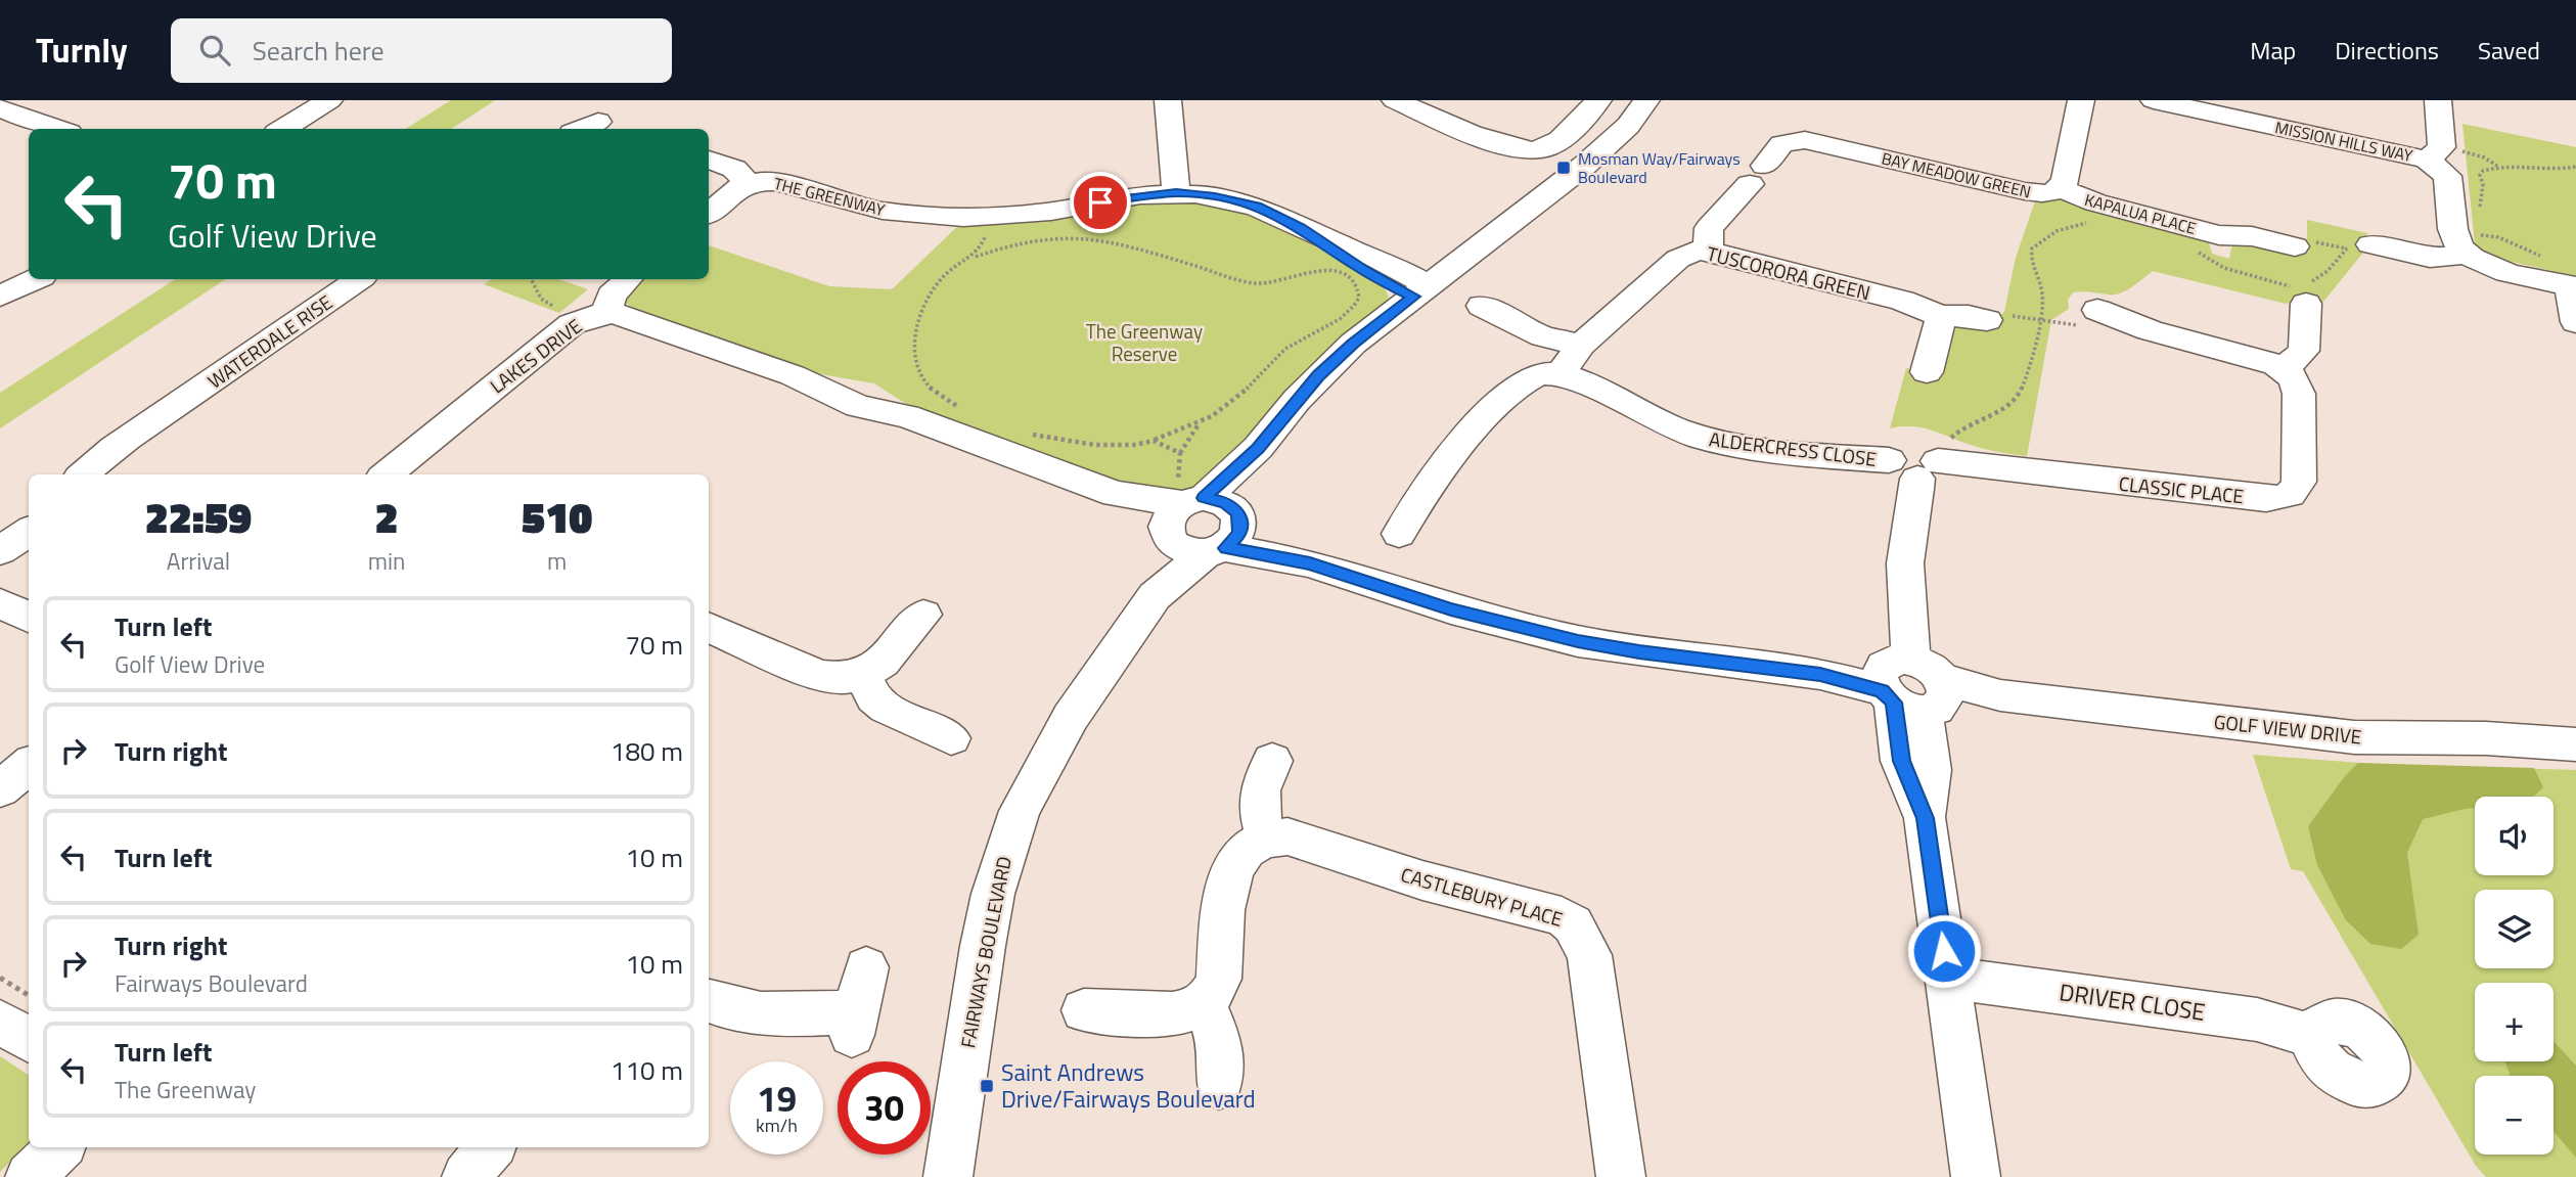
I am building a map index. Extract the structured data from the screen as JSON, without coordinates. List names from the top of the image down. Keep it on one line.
{"streets":{"street":["MISSION HILLS WAY","BAY MEADOW GREEN","THE GREENWAY","KAPALUA PLACE","TUSCORORA GREEN","WATERDALE RISE","LAKES DRIVE","ALDERCRESS CLOSE","CLASSIC PLACE","GOLF VIEW DRIVE","CASTLEBURY PLACE","FAIRWAYS BOULEVARD","DRIVER CLOSE"]},"crossings":[["BAY MEADOW GREEN","KAPALUA PLACE"],["BAY MEADOW GREEN","TUSCORORA GREEN"],["THE GREENWAY","FAIRWAYS BOULEVARD"],["TUSCORORA GREEN","ALDERCRESS CLOSE"],["LAKES DRIVE","GOLF VIEW DRIVE"],["LAKES DRIVE","FAIRWAYS BOULEVARD"],["ALDERCRESS CLOSE","CLASSIC PLACE"],["GOLF VIEW DRIVE","FAIRWAYS BOULEVARD"]],"parks":["The Greenway Reserve"],"places":{"transit":["Mosman Way/Fairways Boulevard","Saint Andrews Drive/Fairways Boulevard"]},"page":{"header":"Turnly","search":"Search here","nav":["Map","Directions","Saved"],"turn":["70 m","Golf View Drive"],"eta":["22:59","Arrival","2","min","510","m"],"list":[{"name":"Turn left","note":"Golf View Drive","value":"70 m"},{"name":"Turn right","value":"180 m"},{"name":"Turn left","value":"10 m"},{"name":"Turn right","note":"Fairways Boulevard","value":"10 m"},{"name":"Turn left","note":"The Greenway","value":"110 m"}],"map_buttons":["+","−"],"speed":"19 km/h","limit":"30"}}
